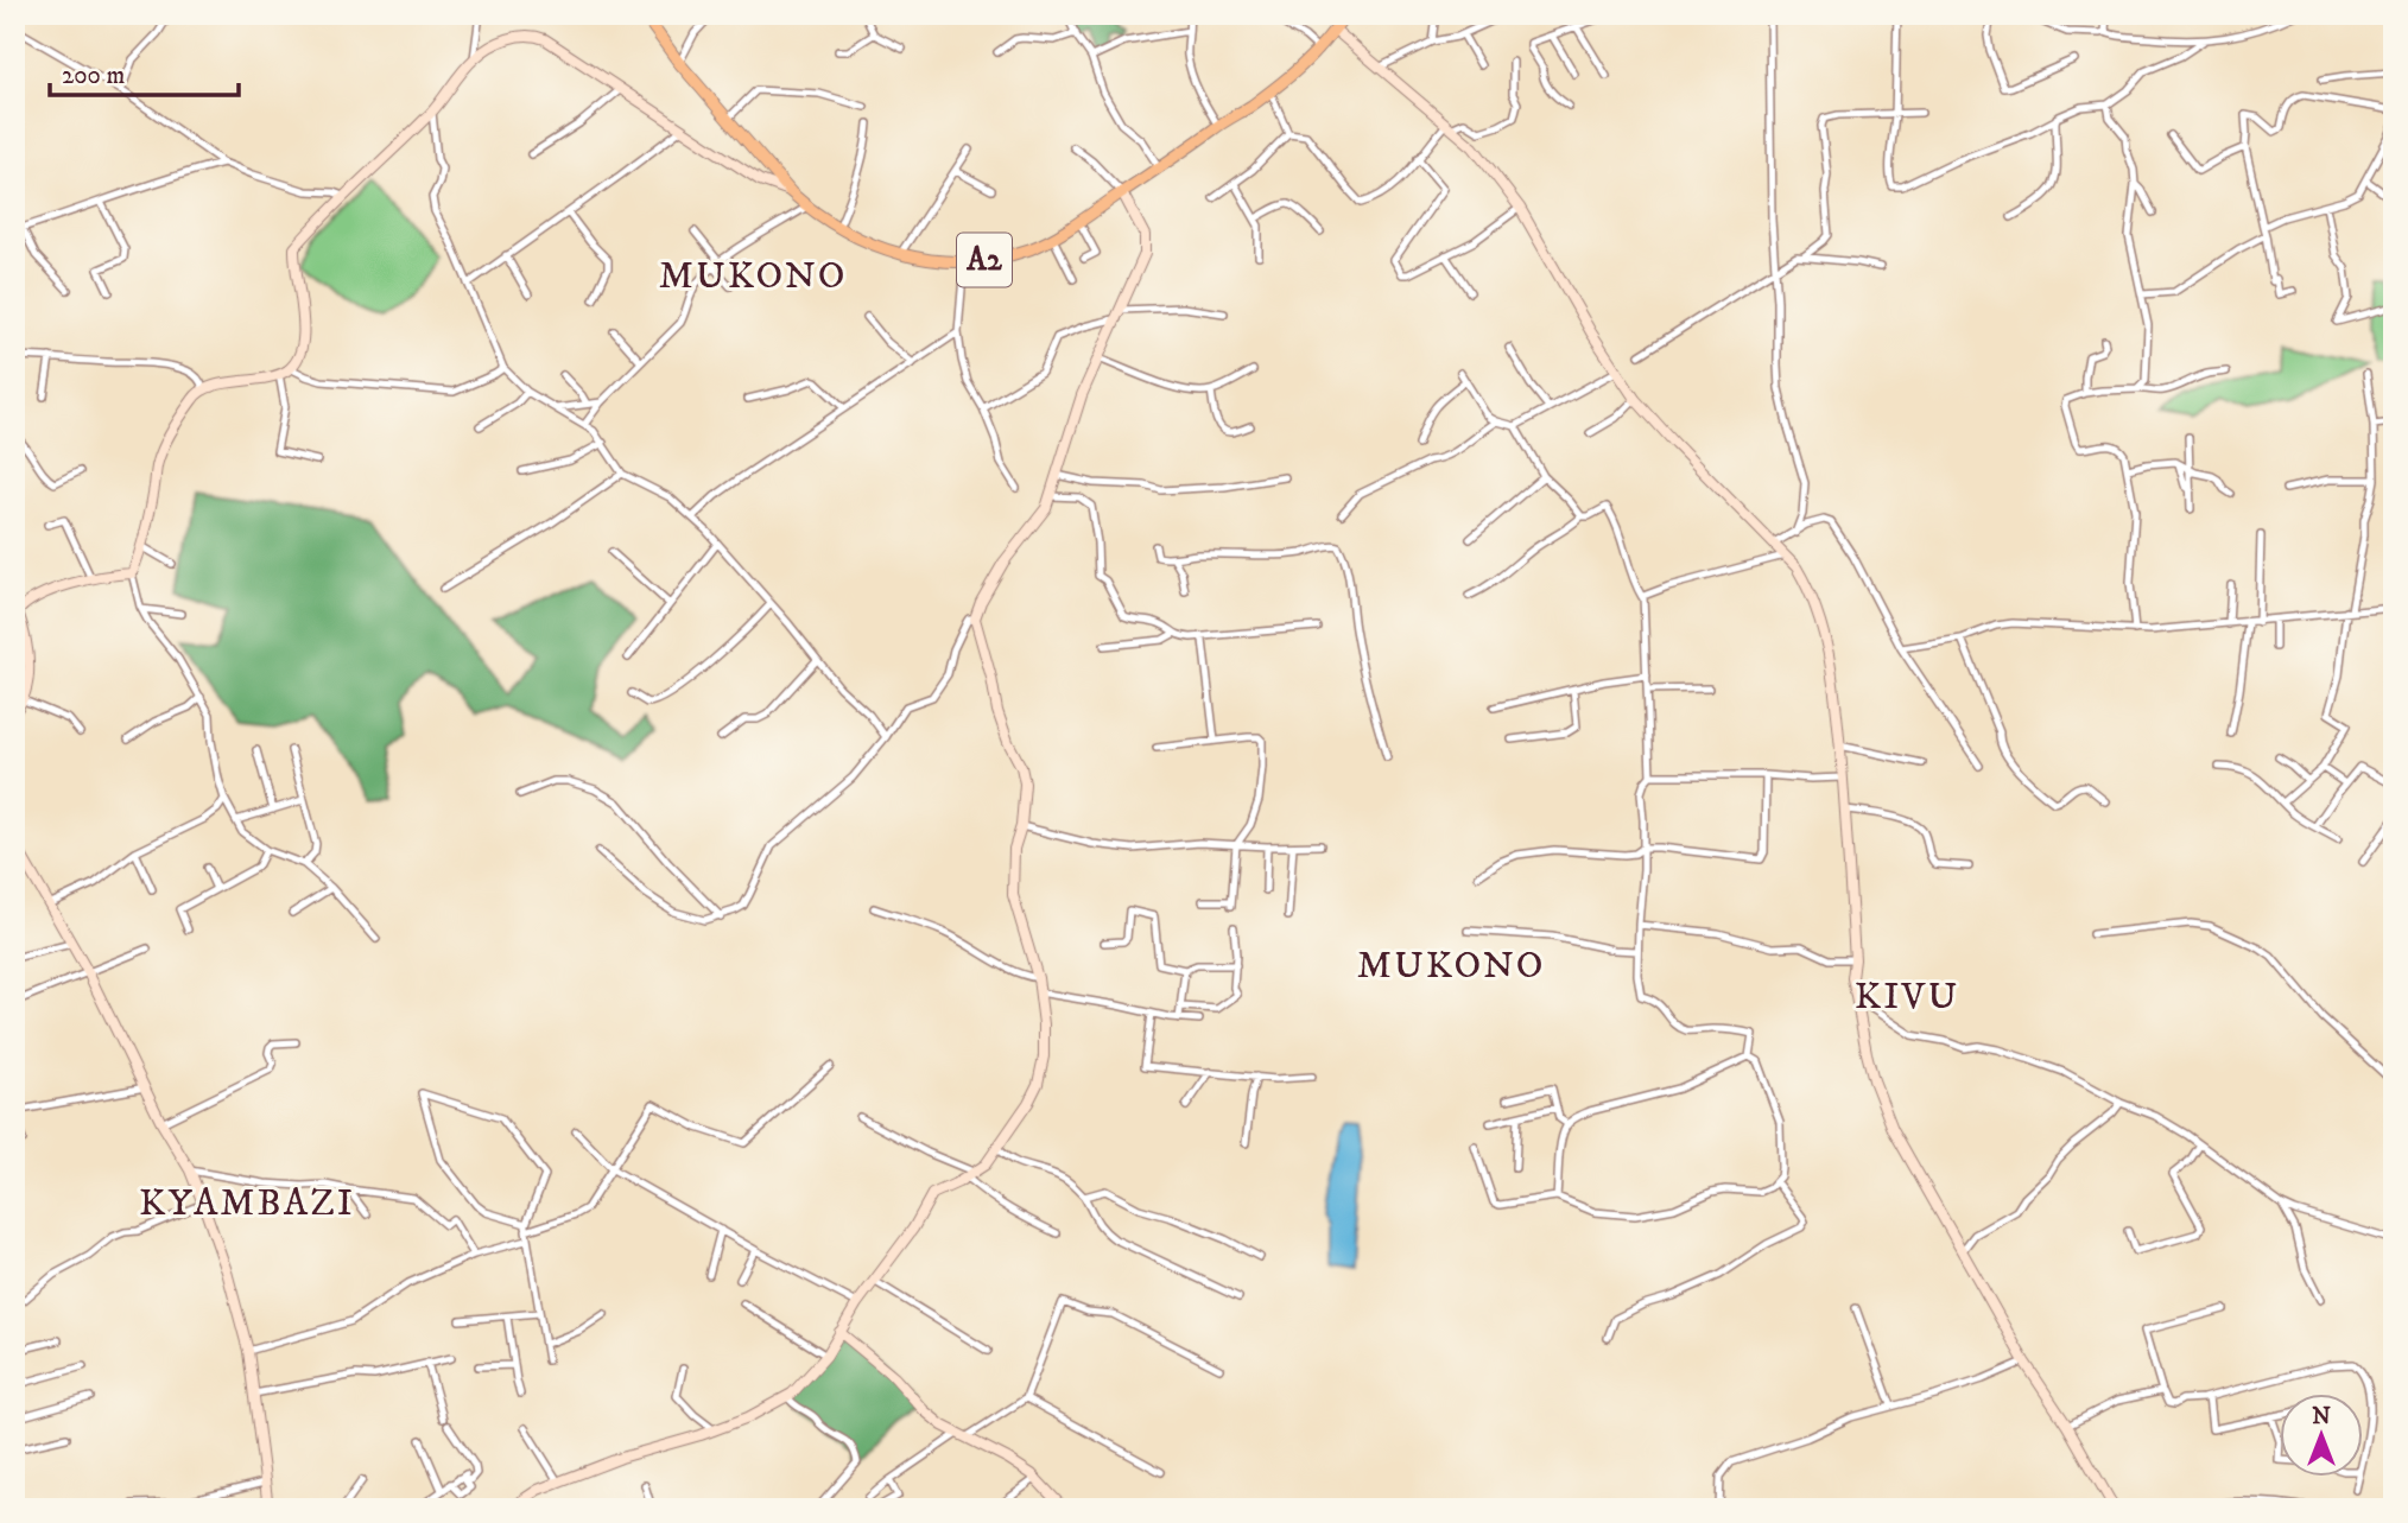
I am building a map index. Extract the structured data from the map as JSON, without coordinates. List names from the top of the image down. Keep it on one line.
{"streets":{"main road":["A2"]},"districts":["MUKONO","MUKONO","KIVU","KYAMBAZI"],"scale_bar":"200 m","north":"top"}
